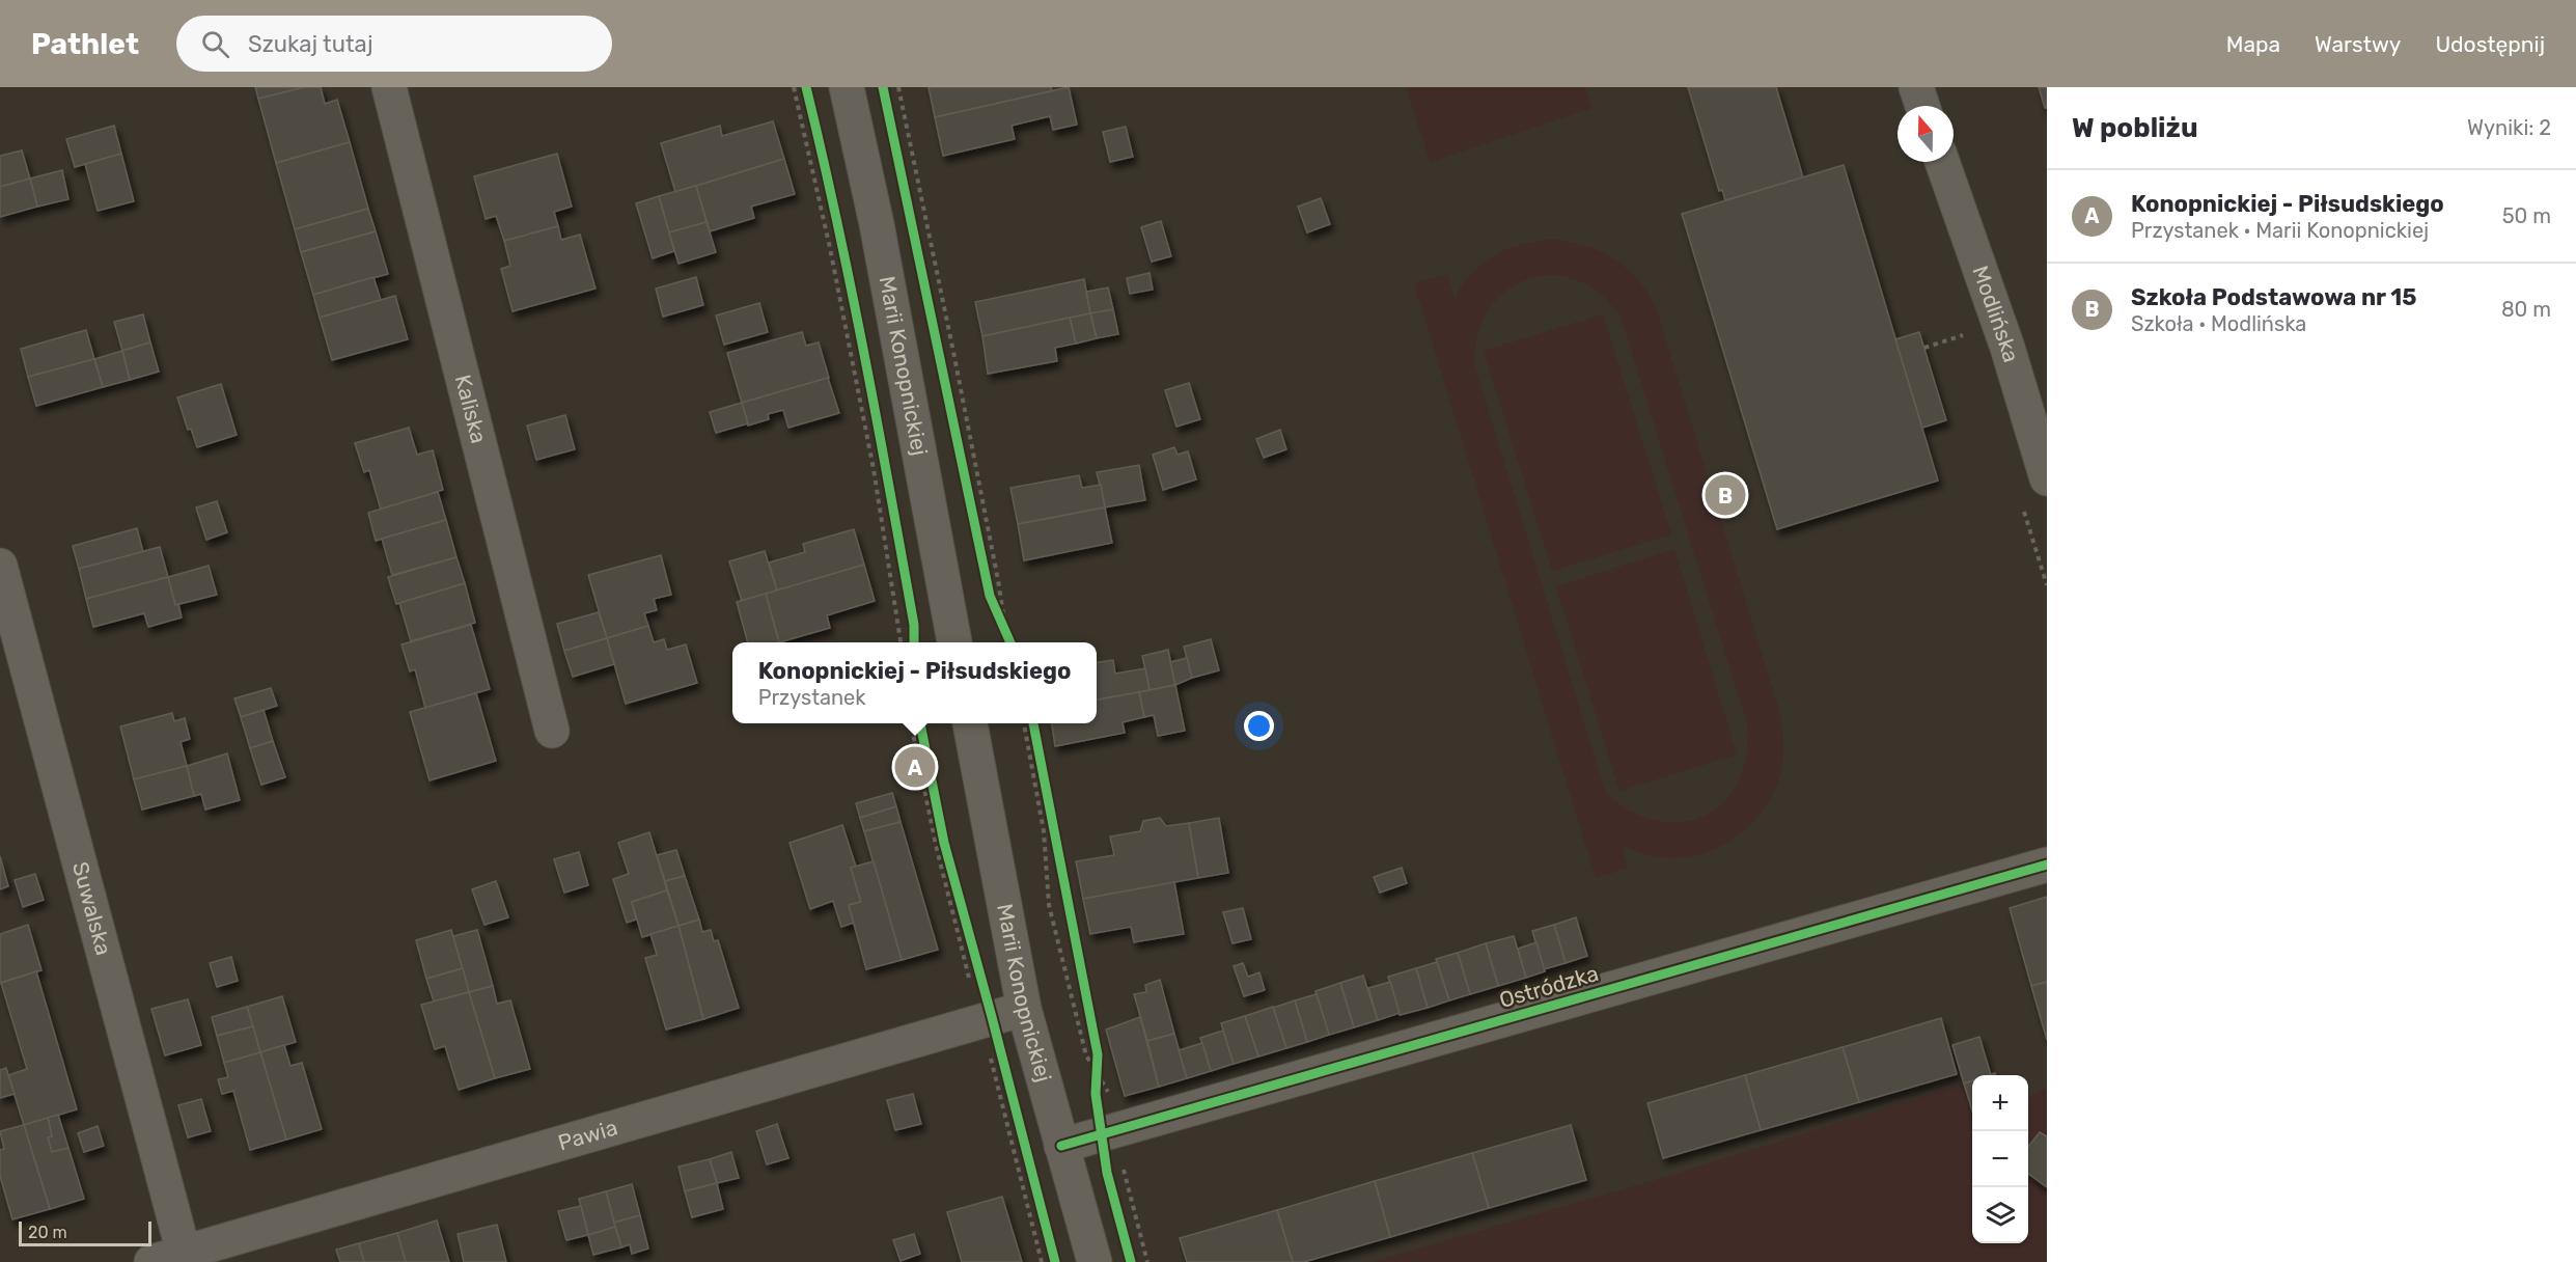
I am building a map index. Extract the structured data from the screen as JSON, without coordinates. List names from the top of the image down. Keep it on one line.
{"streets":{"street":["Modlińska","Marii Konopnickiej","Kaliska","Suwalska","Ostródzka","Pawia"]},"crossings":[["Marii Konopnickiej","Ostródzka"],["Marii Konopnickiej","Pawia"],["Suwalska","Pawia"]],"scale_bar":"20 m","north":"top","page":{"header":"Pathlet","search":"Szukaj tutaj","nav":["Mapa","Warstwy","Udostępnij"],"heading":["W pobliżu","Wyniki: 2"],"list":[{"mark":"A","name":"Konopnickiej - Piłsudskiego","note":"Przystanek · Marii Konopnickiej","value":"50 m"},{"mark":"B","name":"Szkoła Podstawowa nr 15","note":"Szkoła · Modlińska","value":"80 m"}],"pins":["B","A"],"popup":["Konopnickiej - Piłsudskiego","Przystanek"],"map_buttons":["+","−"],"scale":"20 m"}}
